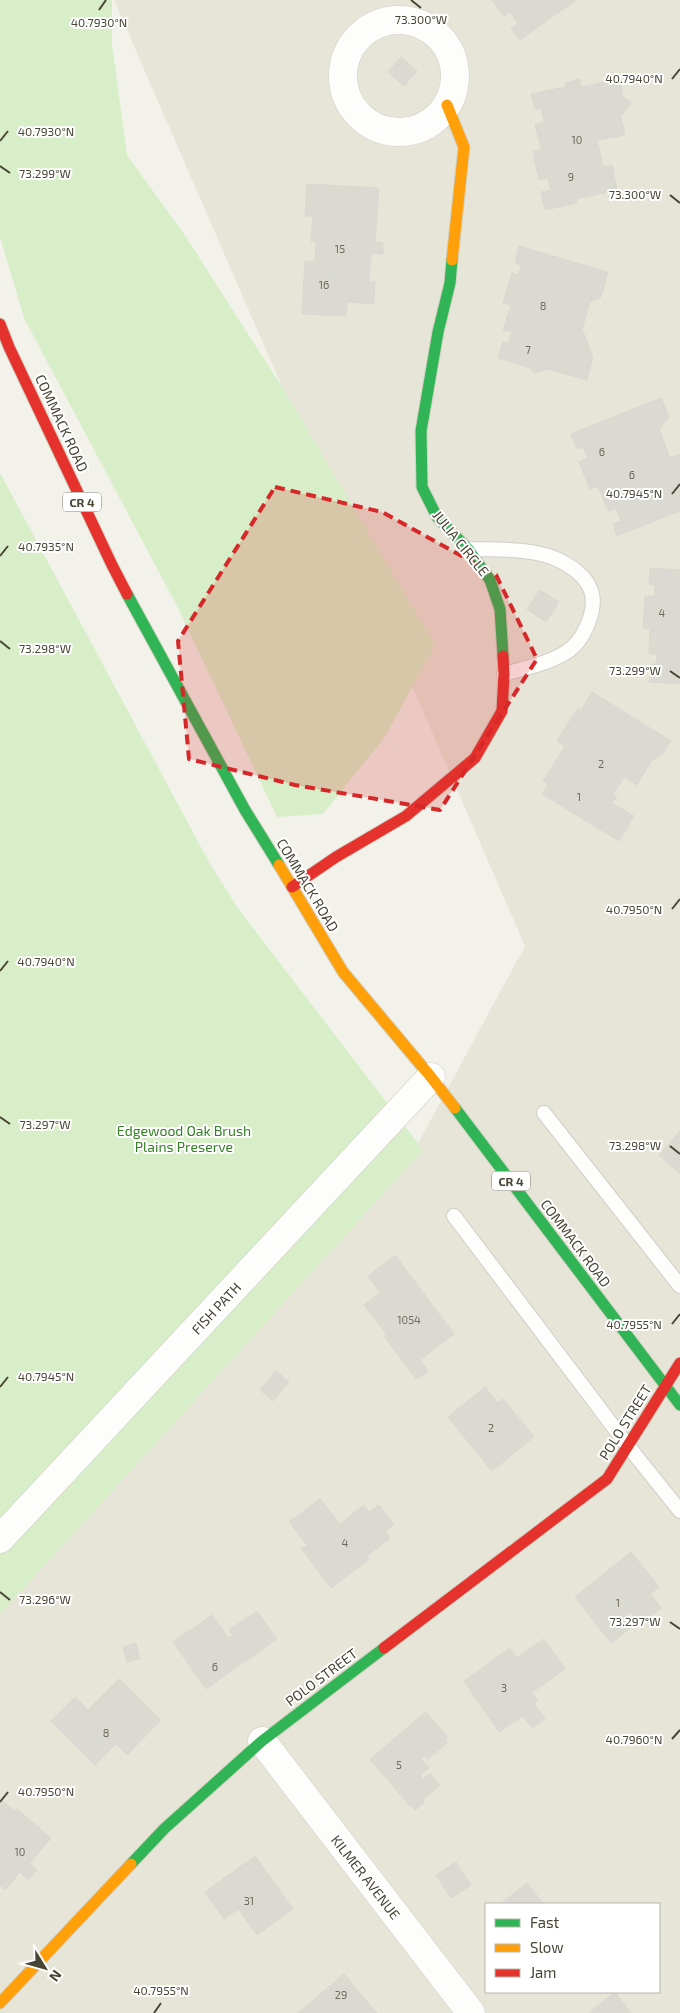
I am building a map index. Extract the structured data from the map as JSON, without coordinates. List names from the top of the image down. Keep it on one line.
{"streets":{"street":["COMMACK ROAD","CR 4","JULIA CIRCLE","FISH PATH","POLO STREET","KILMER AVENUE"]},"crossings":[["COMMACK ROAD","JULIA CIRCLE"],["COMMACK ROAD","FISH PATH"],["COMMACK ROAD","POLO STREET"],["POLO STREET","KILMER AVENUE"]],"parks":["Edgewood Oak Brush Plains Preserve"],"house_numbers":["10","9","15","16","8","7","6","6","4","2","1","1054","2","4","1","6","3","8","5","10","31","29"],"legend":["Fast","Slow","Jam"],"north":"bottom right","coordinates":["73.300°W","40.7930°N","40.7940°N","73.299°W","40.7945°N","40.7935°N","73.298°W","40.7950°N","73.297°W","40.7955°N","73.296°W","40.7960°N"]}
